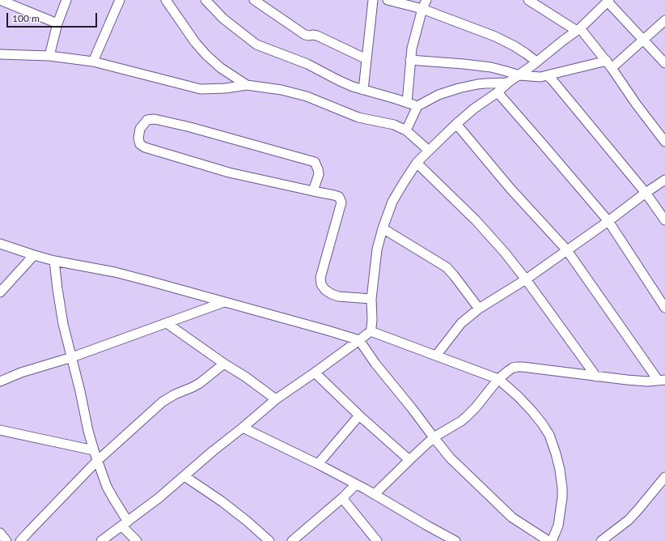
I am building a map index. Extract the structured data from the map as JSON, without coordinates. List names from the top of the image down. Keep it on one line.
{"scale_bar":"100 m"}
